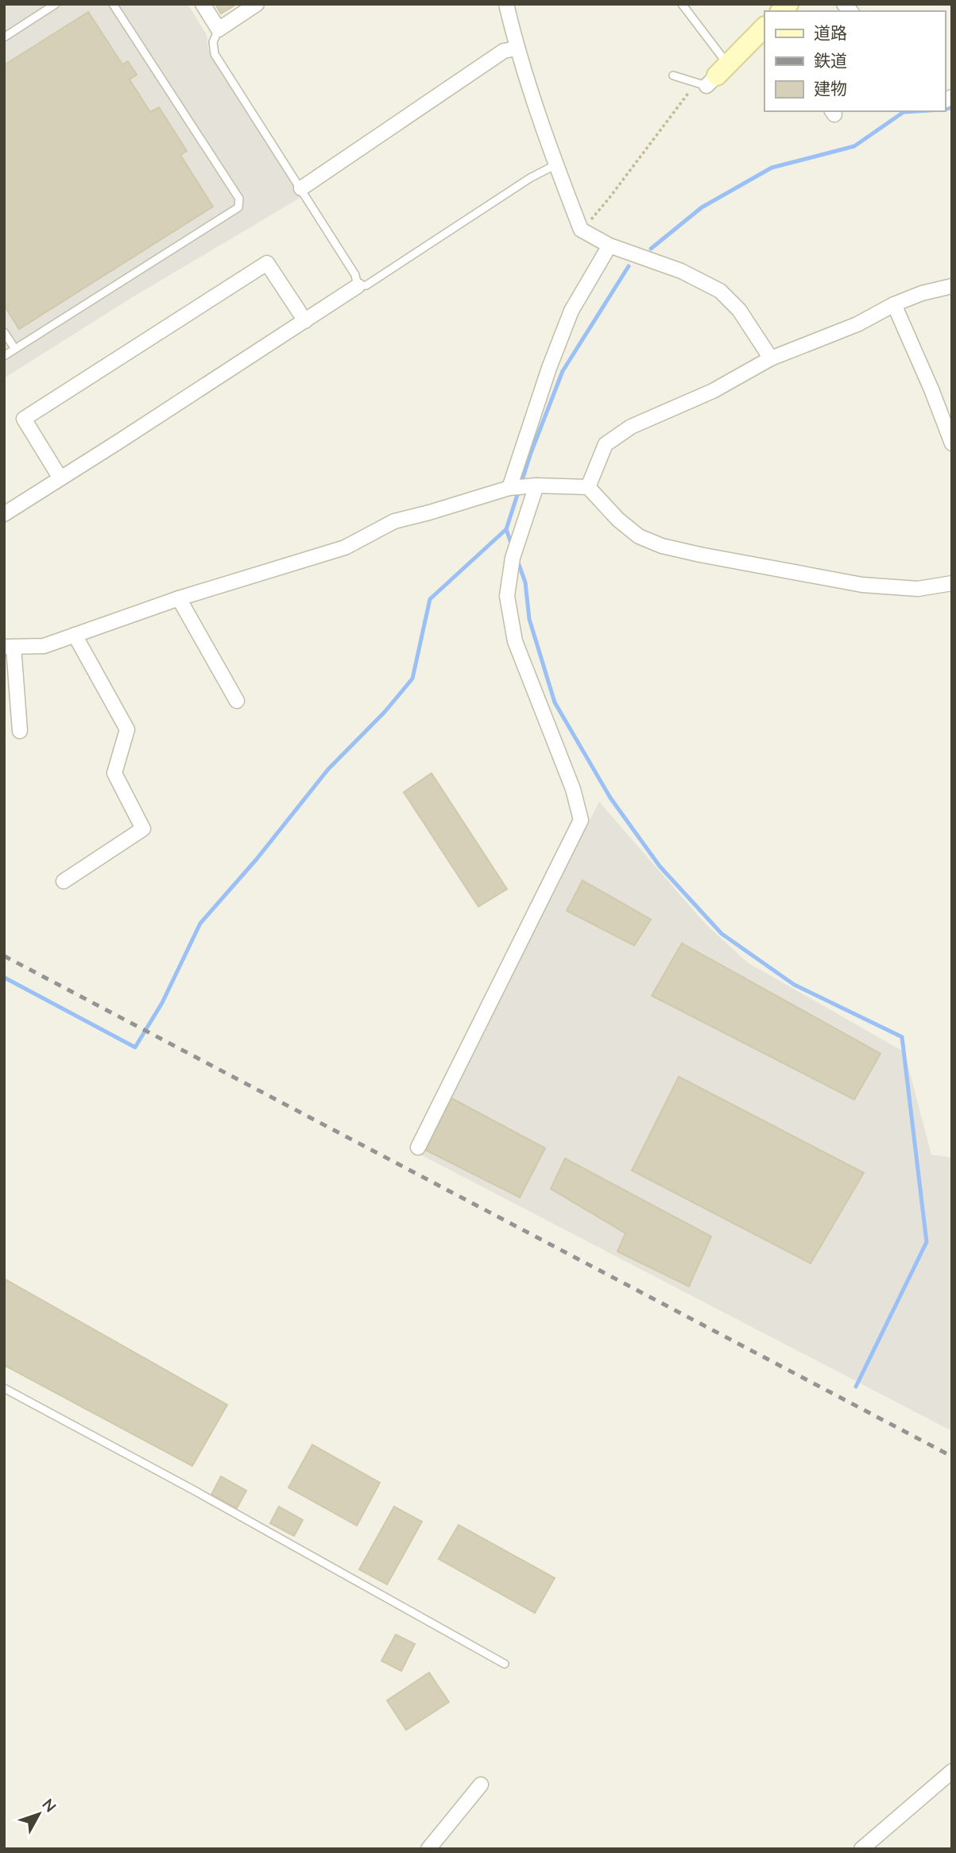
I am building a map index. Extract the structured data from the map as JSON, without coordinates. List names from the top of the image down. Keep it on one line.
{"legend":["道路","鉄道","建物"],"north":"top right"}
